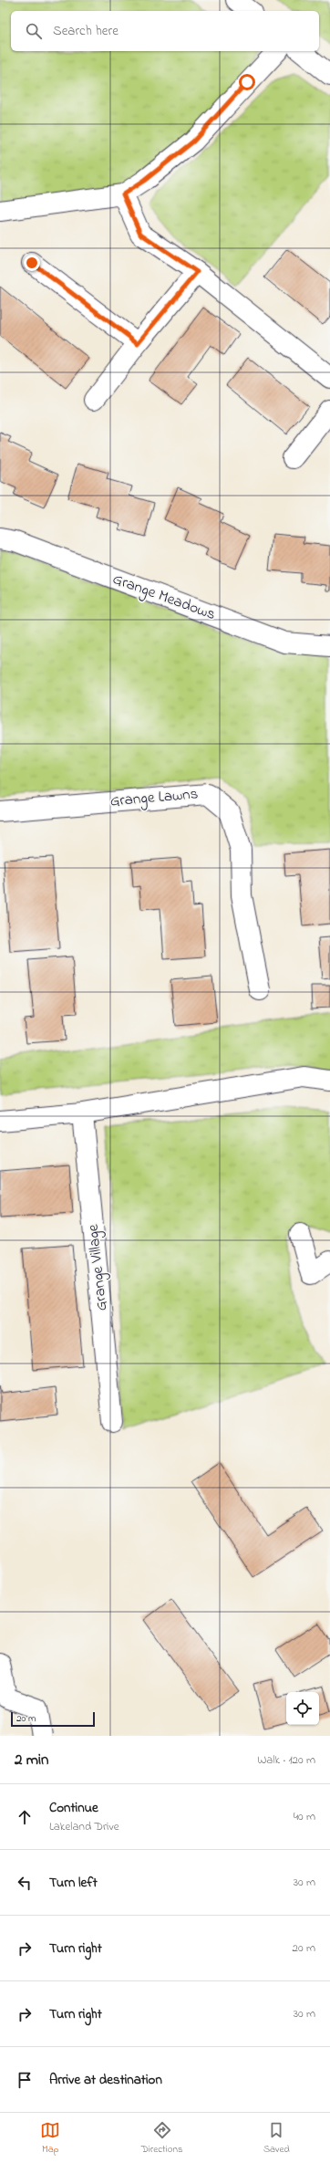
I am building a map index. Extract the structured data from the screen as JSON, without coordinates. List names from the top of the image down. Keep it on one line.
{"streets":{"street":["Grange Meadows","Grange Lawns","Grange Village"]},"scale_bar":"20 m","page":{"search":"Search here","scale":"20 m","heading":["2 min","Walk · 120 m"],"list":[["Continue","Lakeland Drive","40 m"],["Turn left","30 m"],["Turn right","20 m"],["Turn right","30 m"],"Arrive at destination"],"nav":["Map","Directions","Saved"]}}
